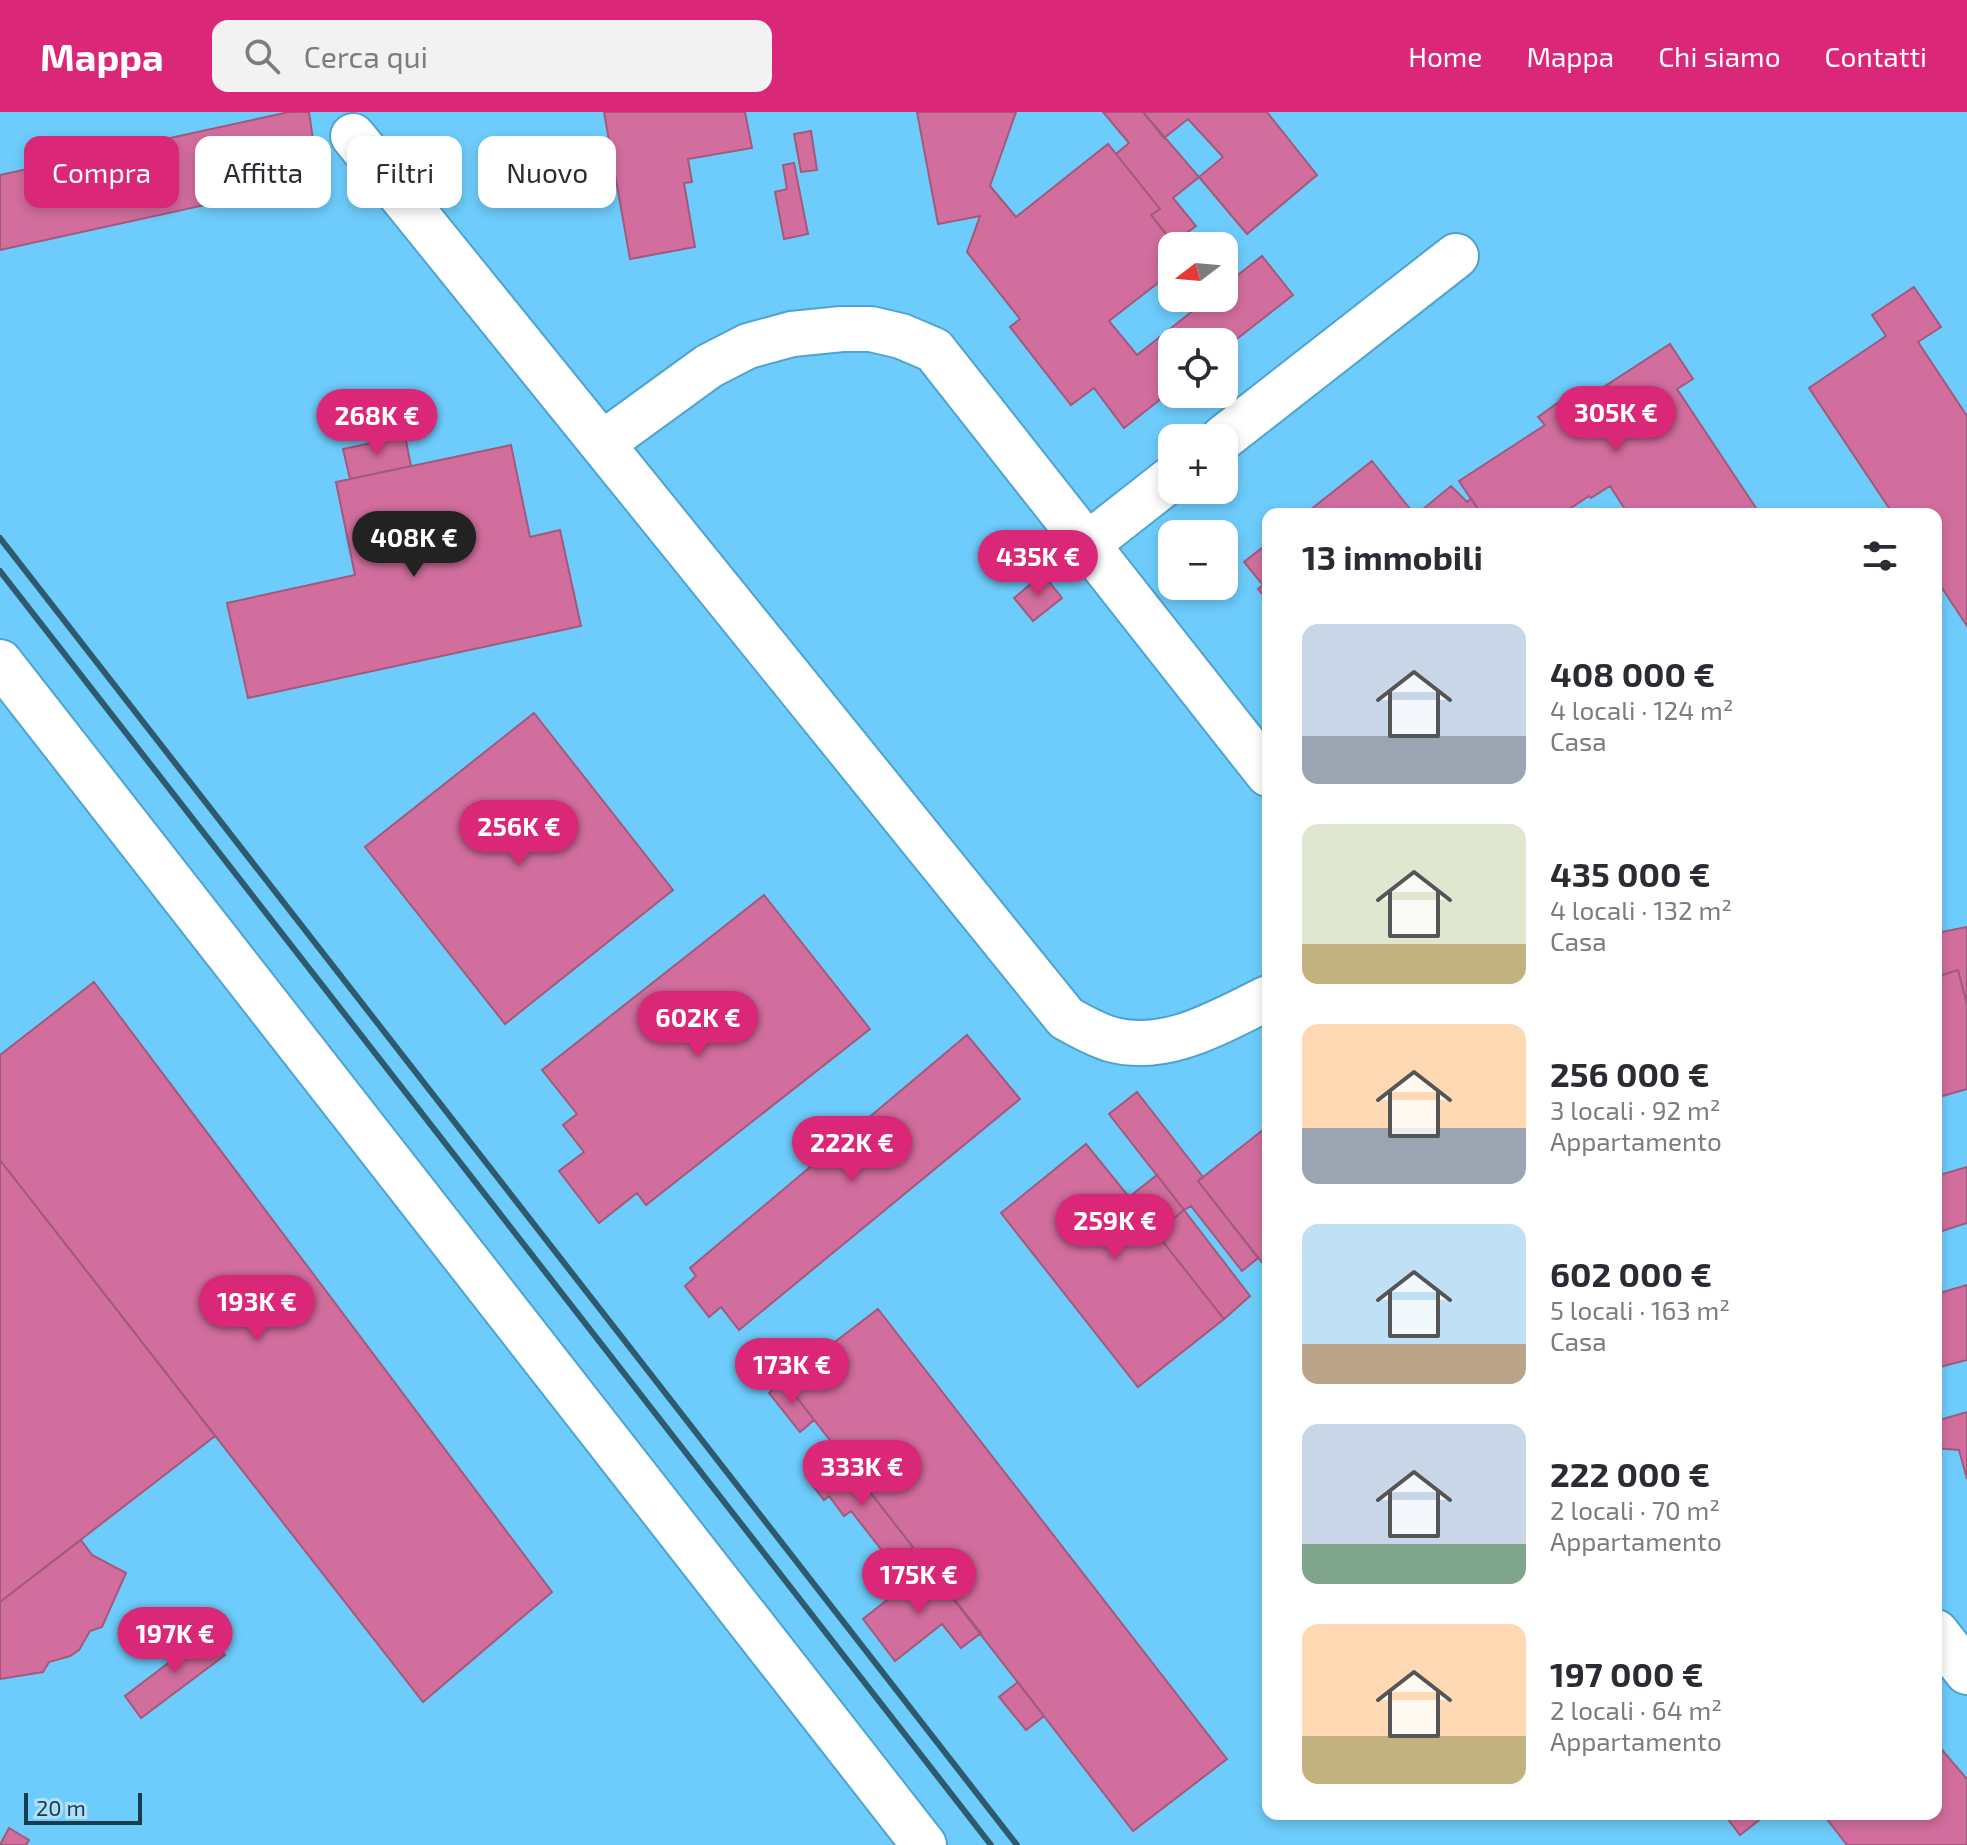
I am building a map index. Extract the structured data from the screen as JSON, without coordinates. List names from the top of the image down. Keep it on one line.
{"scale_bar":"20 m","north":"left","page":{"header":"Mappa","search":"Cerca qui","nav":["Home","Mappa","Chi siamo","Contatti"],"chip":["Compra","Affitta","Filtri","Nuovo"],"map_buttons":["+","−"],"price":["305K €","268K €","408K €","435K €","256K €","602K €","222K €","259K €","193K €","173K €","333K €","175K €","197K €"],"heading":"13 immobili","list":[{"name":"408 000 €","note":"4 locali · 124 m² · Casa"},{"name":"435 000 €","note":"4 locali · 132 m² · Casa"},{"name":"256 000 €","note":"3 locali · 92 m² · Appartamento"},{"name":"602 000 €","note":"5 locali · 163 m² · Casa"},{"name":"222 000 €","note":"2 locali · 70 m² · Appartamento"},{"name":"197 000 €","note":"2 locali · 64 m² · Appartamento"}],"scale":"20 m"}}
